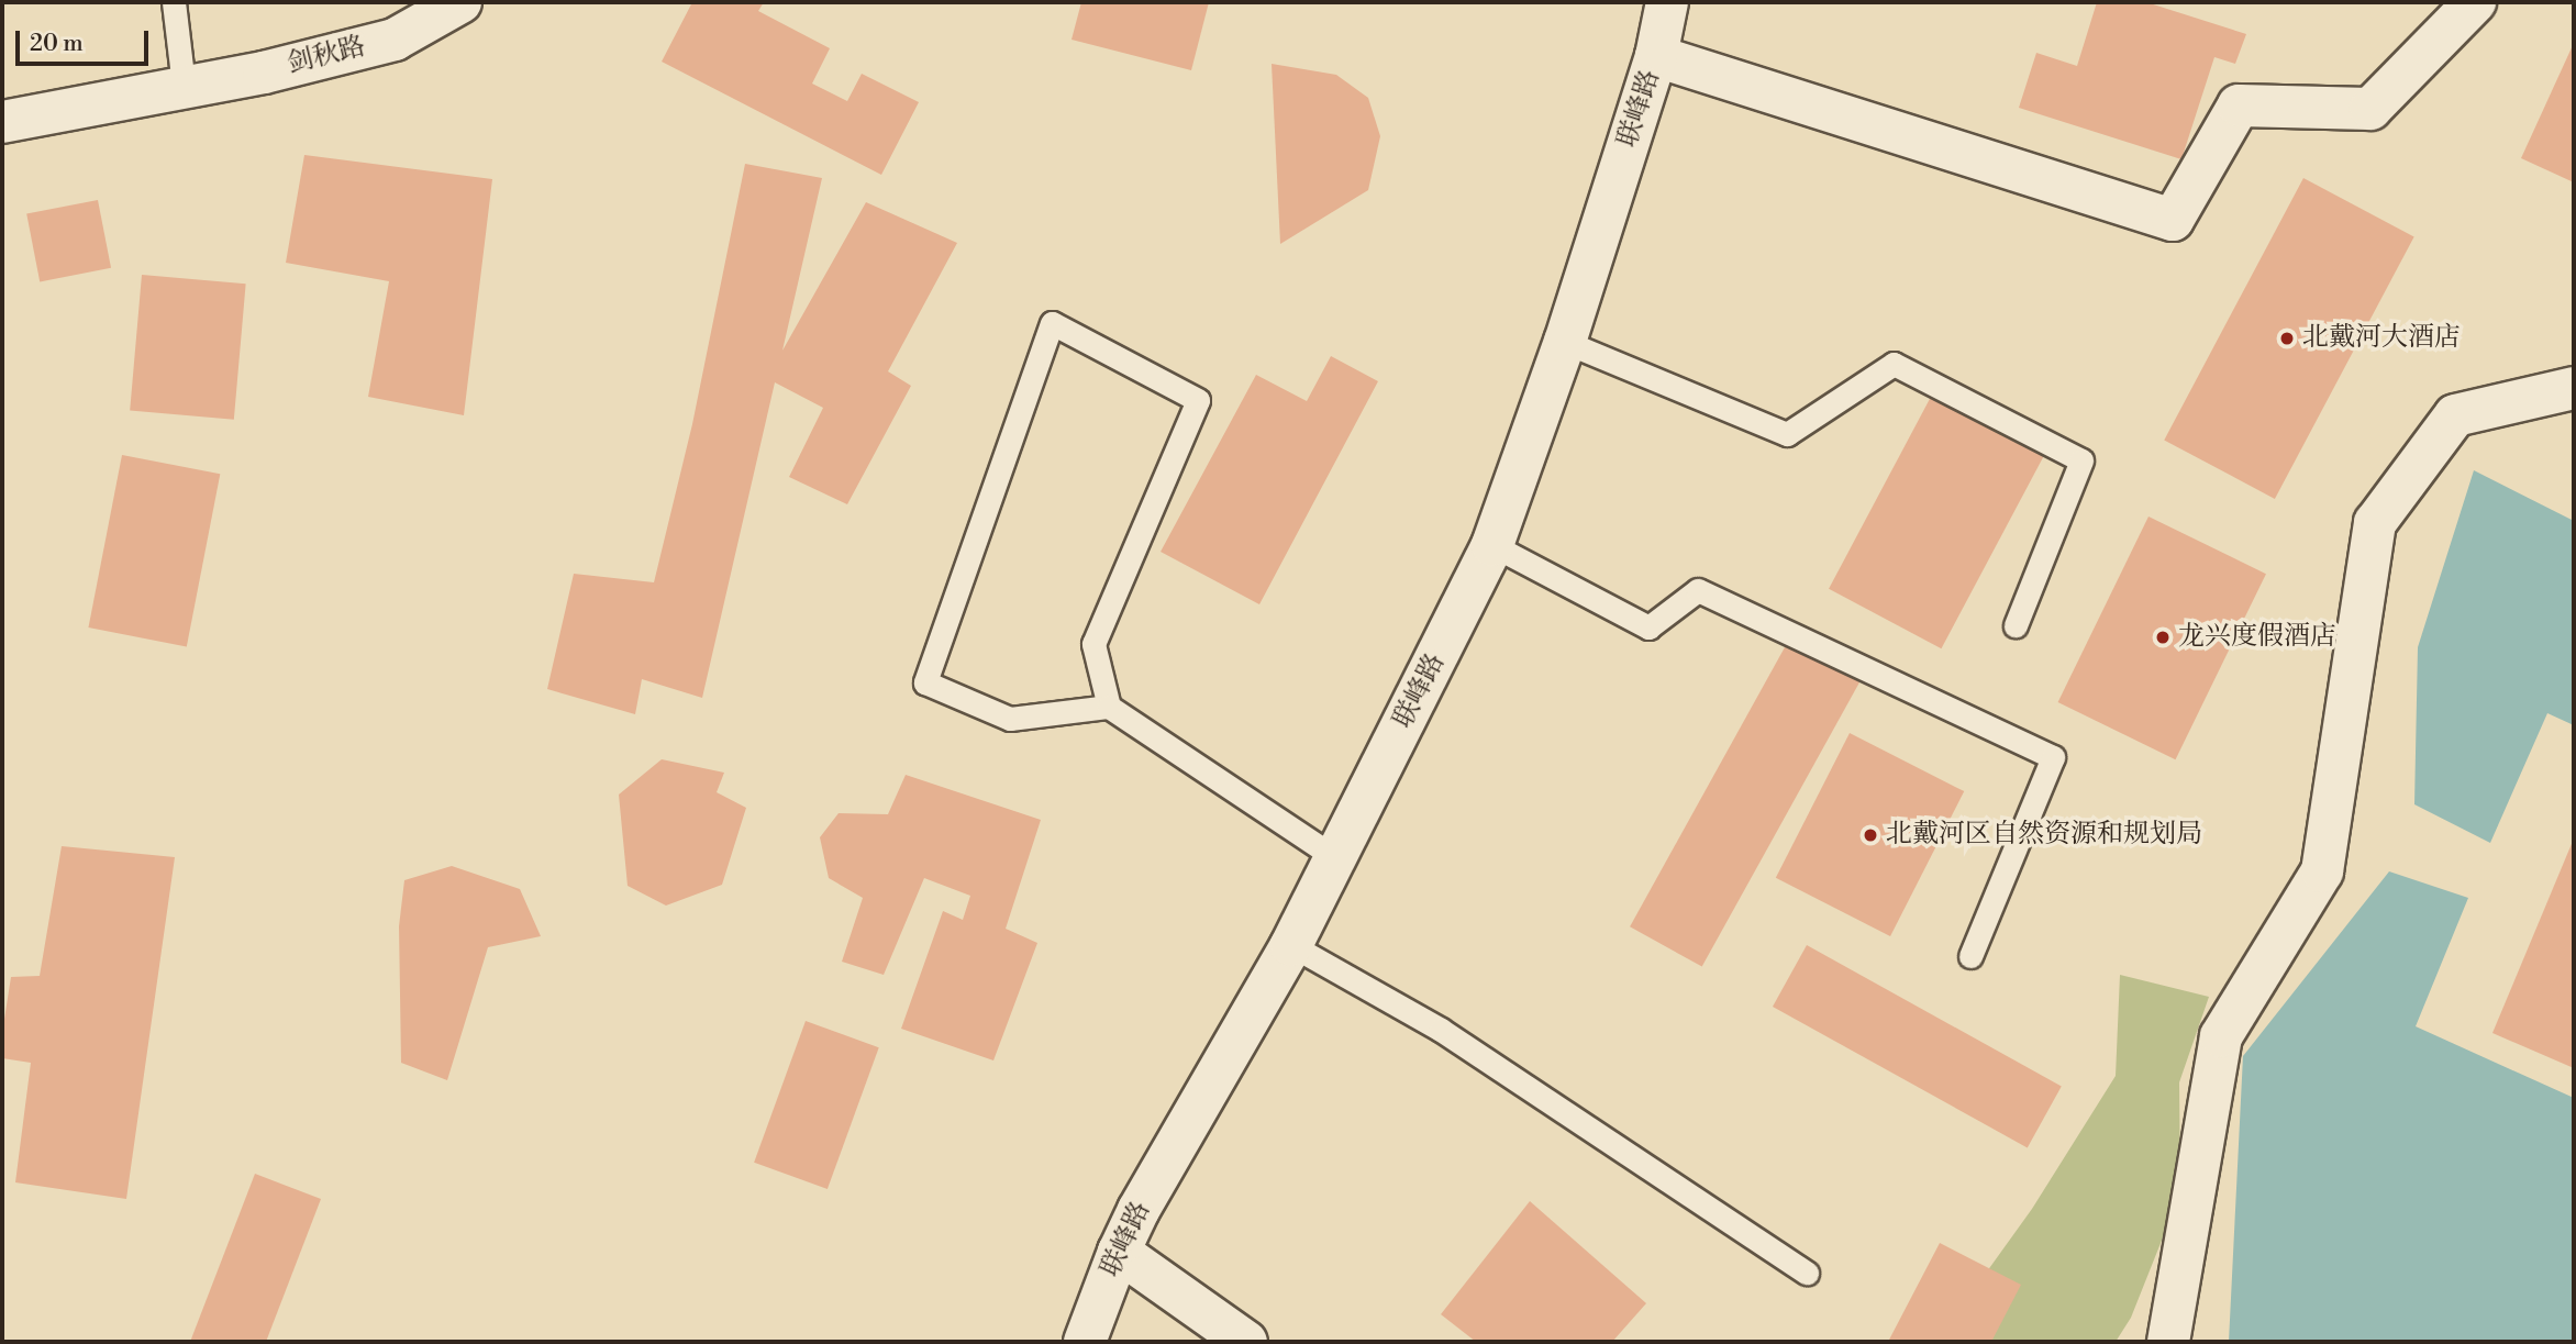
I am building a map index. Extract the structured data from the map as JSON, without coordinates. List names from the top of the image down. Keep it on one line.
{"streets":{"street":["剑秋路","联峰路"]},"places":["北戴河大酒店","龙兴度假酒店","北戴河区自然资源和规划局"],"scale_bar":"20 m"}
